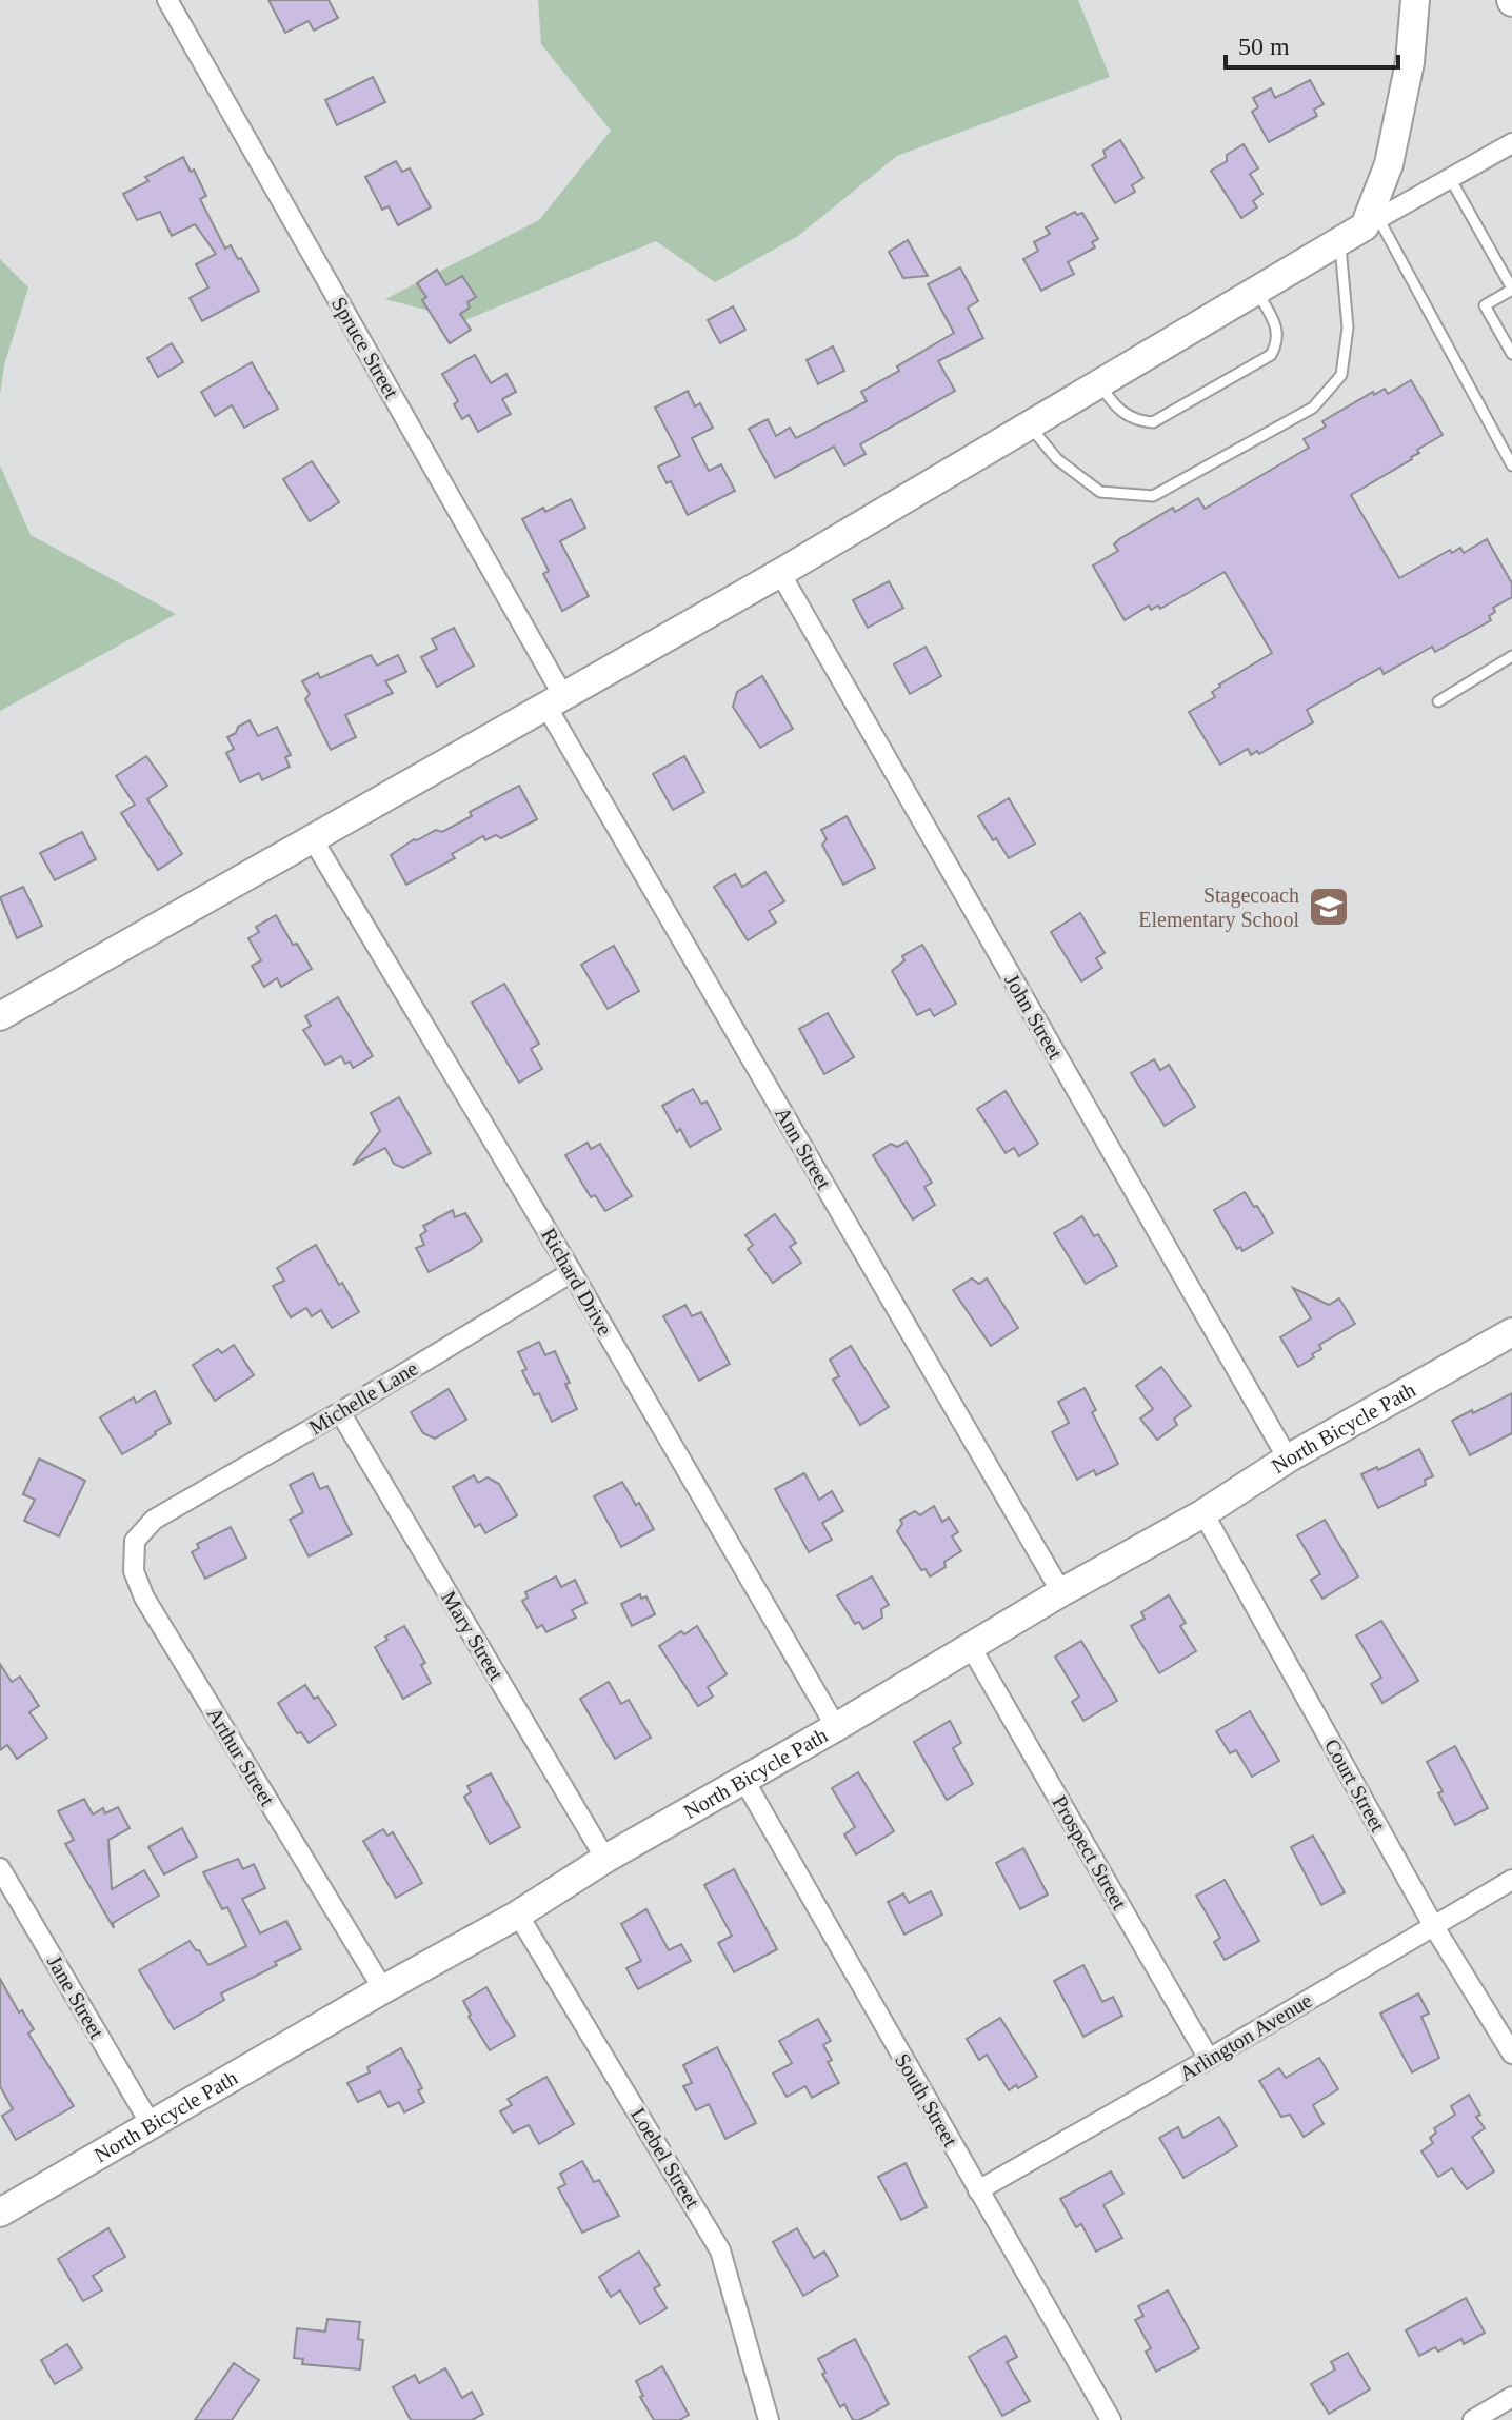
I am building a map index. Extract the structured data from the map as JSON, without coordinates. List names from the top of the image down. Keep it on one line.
{"streets":{"street":["Spruce Street","John Street","Ann Street","Richard Drive","Michelle Lane","North Bicycle Path","Mary Street","Arthur Street","Court Street","Prospect Street","Jane Street","Arlington Avenue","South Street","Loebel Street"]},"crossings":[["Spruce Street","Ann Street"],["John Street","North Bicycle Path"],["Ann Street","North Bicycle Path"],["Richard Drive","Michelle Lane"],["Richard Drive","North Bicycle Path"],["Michelle Lane","Mary Street"],["Michelle Lane","Arthur Street"],["North Bicycle Path","Mary Street"],["North Bicycle Path","Arthur Street"],["North Bicycle Path","Court Street"],["North Bicycle Path","Prospect Street"],["North Bicycle Path","Jane Street"],["North Bicycle Path","South Street"],["North Bicycle Path","Loebel Street"],["Court Street","Arlington Avenue"],["Prospect Street","Arlington Avenue"],["Arlington Avenue","South Street"]],"places":{"school or university":["Stagecoach Elementary School"]},"scale_bar":"50 m"}
